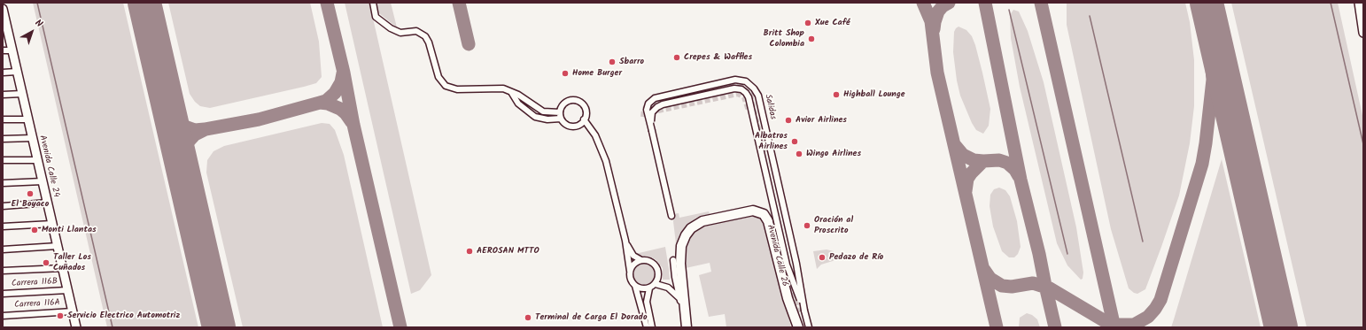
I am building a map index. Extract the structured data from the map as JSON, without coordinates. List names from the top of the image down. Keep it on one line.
{"streets":{"main road":["Avenida Calle 24","Avenida Calle 26"],"street":["Salidas","Carrera 116B","Carrera 116A"]},"crossings":[["Avenida Calle 24","Carrera 116B"],["Avenida Calle 24","Carrera 116A"]],"places":["Xue Café","Britt Shop Colombia","Crepes & Waffles","Sbarro","Home Burger","Highball Lounge","Avior Airlines","Albatros Airlines","Wingo Airlines","El Boyaco","Oración al Proscrito","Monti Llantas","AEROSAN MTTO","Pedazo de Río","Taller Los Cuñados","Servicio Electrico Automotriz","Terminal de Carga El Dorado"],"north":"top right"}
